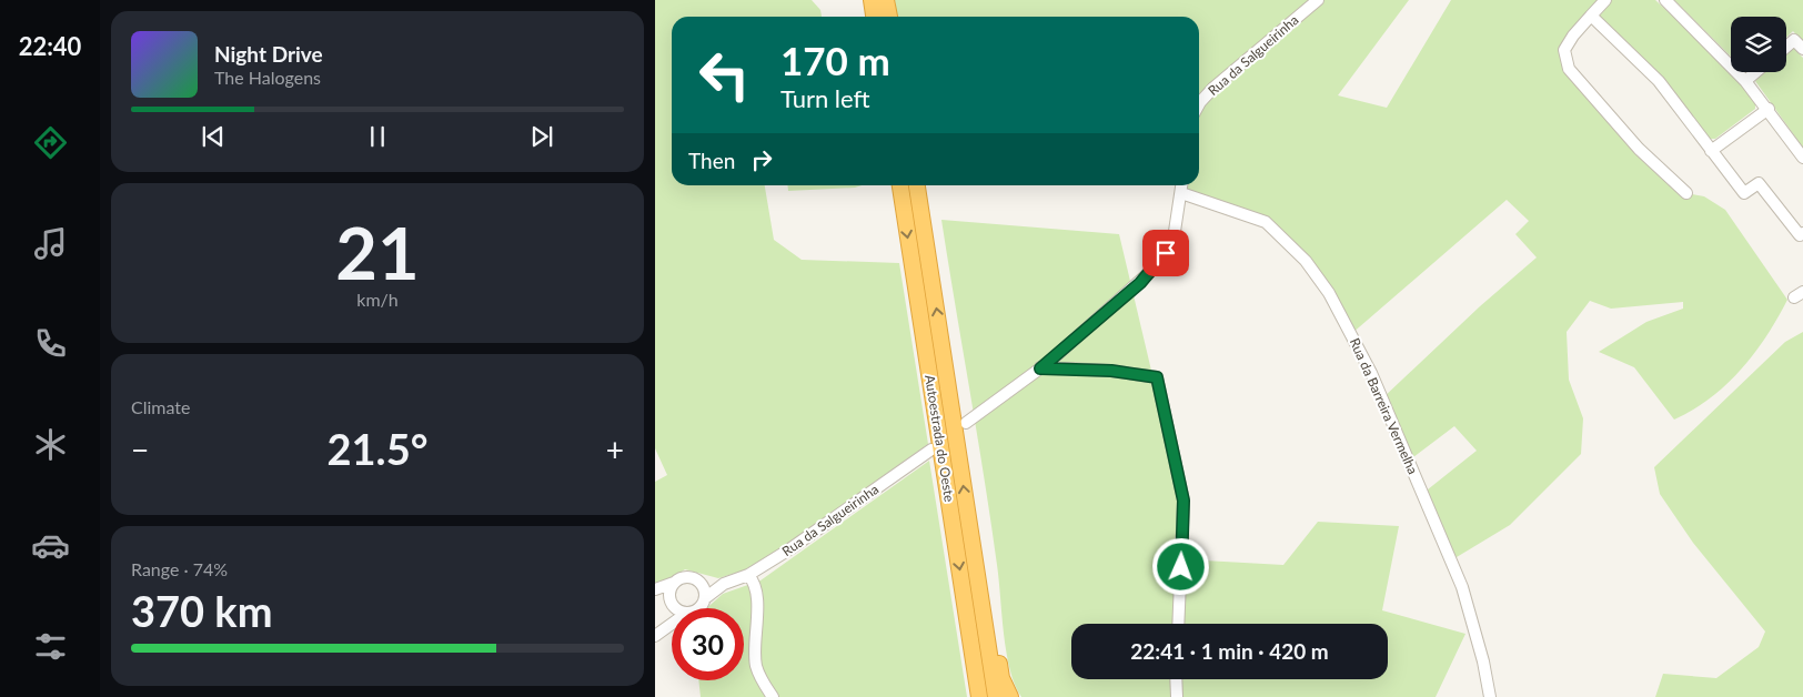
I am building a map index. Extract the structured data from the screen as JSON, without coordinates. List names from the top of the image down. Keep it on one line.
{"streets":{"highway":["Autoestrada do Oeste"],"street":["Rua da Salgueirinha","Rua da Barreira Vermelha"]},"page":{"tabs":"22:40","turn":["170 m","Turn left"],"song":["Night Drive","The Halogens"],"then":"Then","tile":[["21","km/h"],"Climate",["Range · 74%","370 km"]],"heat":["−","21.5°","+"],"limit":"30","trip":"22:41 · 1 min · 420 m"}}
